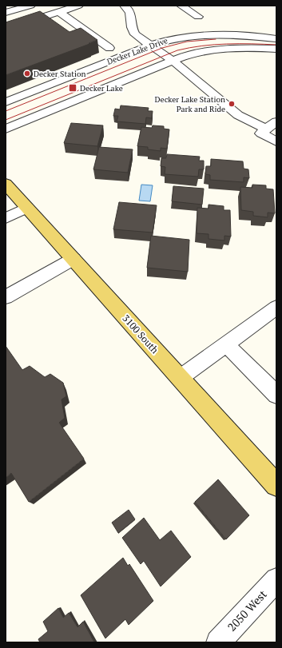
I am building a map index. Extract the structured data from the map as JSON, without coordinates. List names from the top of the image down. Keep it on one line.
{"streets":{"main road":["3100 South"],"street":["Decker Lake Drive","2050 West"]},"places":{"other":["Decker Station","Decker Lake Station Park and Ride"],"transit":["Decker Lake"]}}
